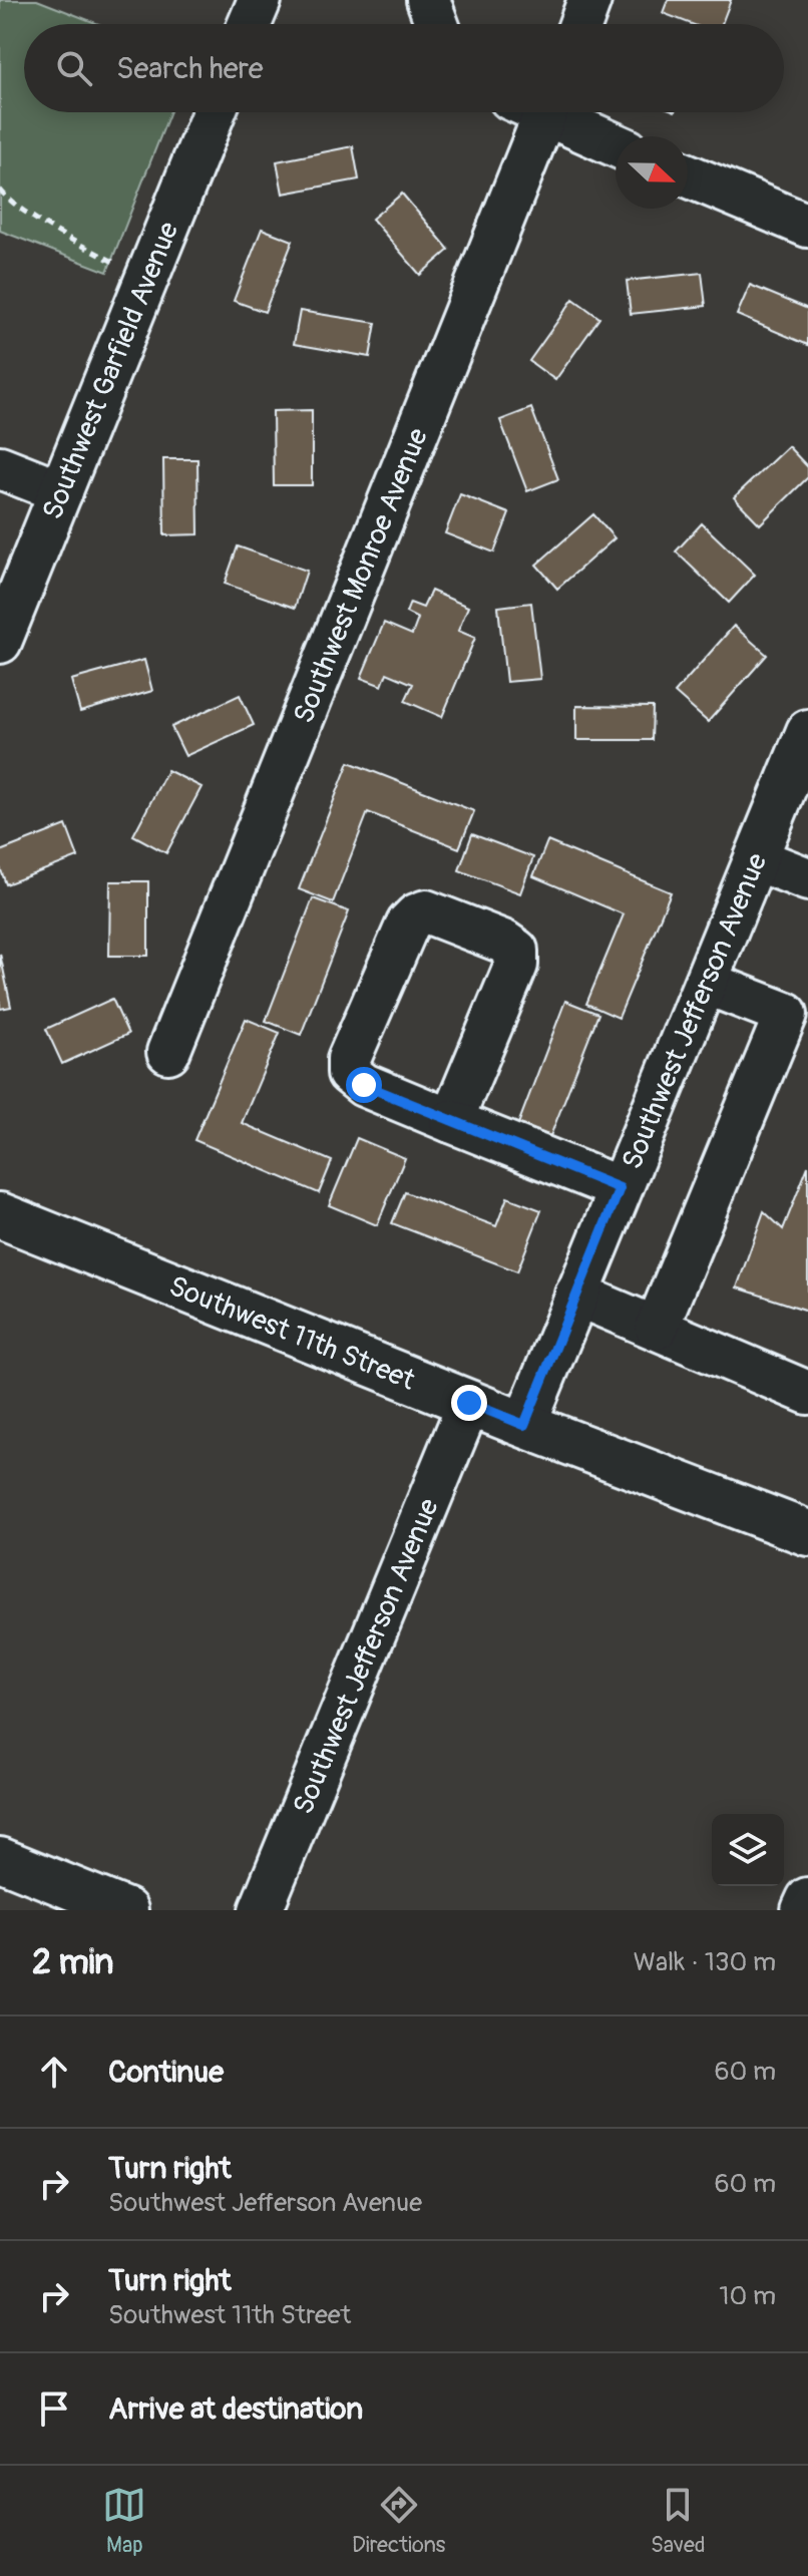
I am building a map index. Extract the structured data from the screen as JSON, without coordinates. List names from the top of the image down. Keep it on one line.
{"streets":{"main road":["Southwest 11th Street"],"street":["Southwest Garfield Avenue","Southwest Monroe Avenue","Southwest Jefferson Avenue"]},"crossings":[["Southwest Jefferson Avenue","Southwest 11th Street"]],"north":"right","page":{"search":"Search here","heading":["2 min","Walk · 130 m"],"list":[["Continue","60 m"],["Turn right","Southwest Jefferson Avenue","60 m"],["Turn right","Southwest 11th Street","10 m"],"Arrive at destination"],"nav":["Map","Directions","Saved"]}}
